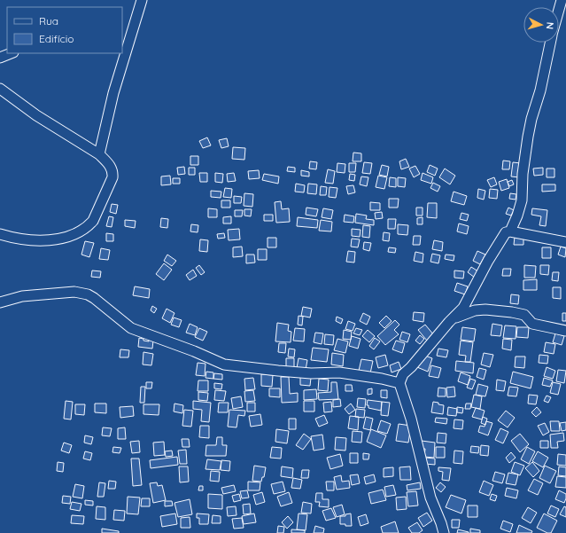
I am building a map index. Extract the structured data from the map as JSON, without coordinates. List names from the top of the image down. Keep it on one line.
{"legend":["Rua","Edifício"],"north":"right"}
